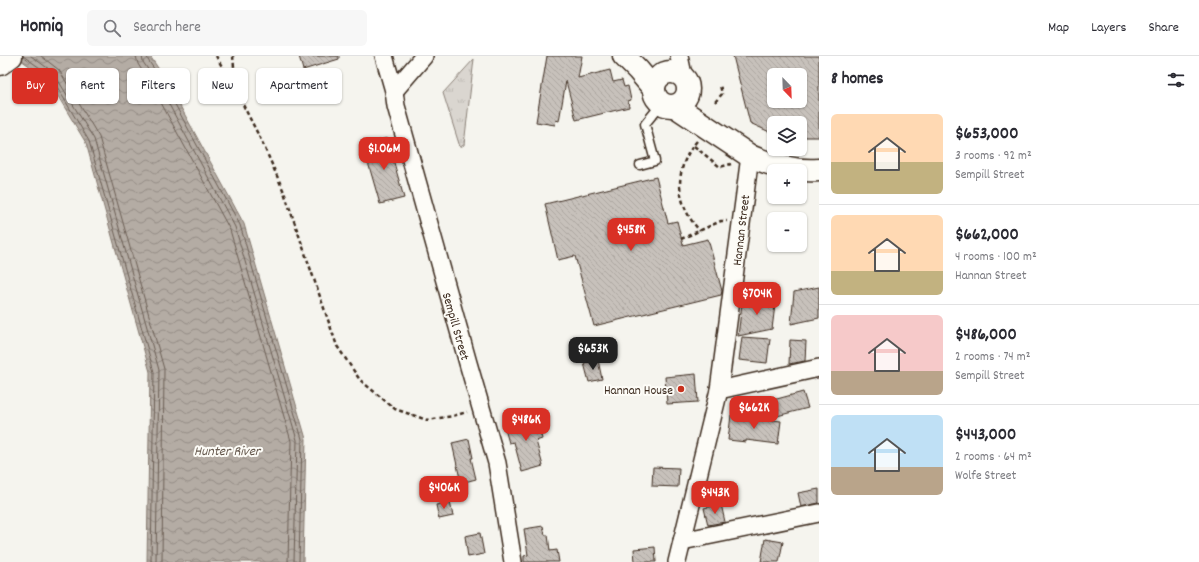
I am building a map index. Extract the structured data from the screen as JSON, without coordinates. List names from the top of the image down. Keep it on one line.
{"streets":{"street":["Hannan Street","Sempill Street"]},"water":["Hunter River"],"places":["Hannan House"],"north":"bottom right","page":{"header":"Homiq","search":"Search here","nav":["Map","Layers","Share"],"heading":"8 homes","map_buttons":["+","−"],"chip":["Buy","Rent","Filters","New","Apartment"],"list":[{"name":"$653,000","note":"3 rooms · 92 m² · Sempill Street"},{"name":"$662,000","note":"4 rooms · 100 m² · Hannan Street"},{"name":"$486,000","note":"2 rooms · 74 m² · Sempill Street"},{"name":"$443,000","note":"2 rooms · 64 m² · Wolfe Street"}],"price":["$1.06M","$458K","$704K","$653K","$662K","$486K","$406K","$443K"]}}
